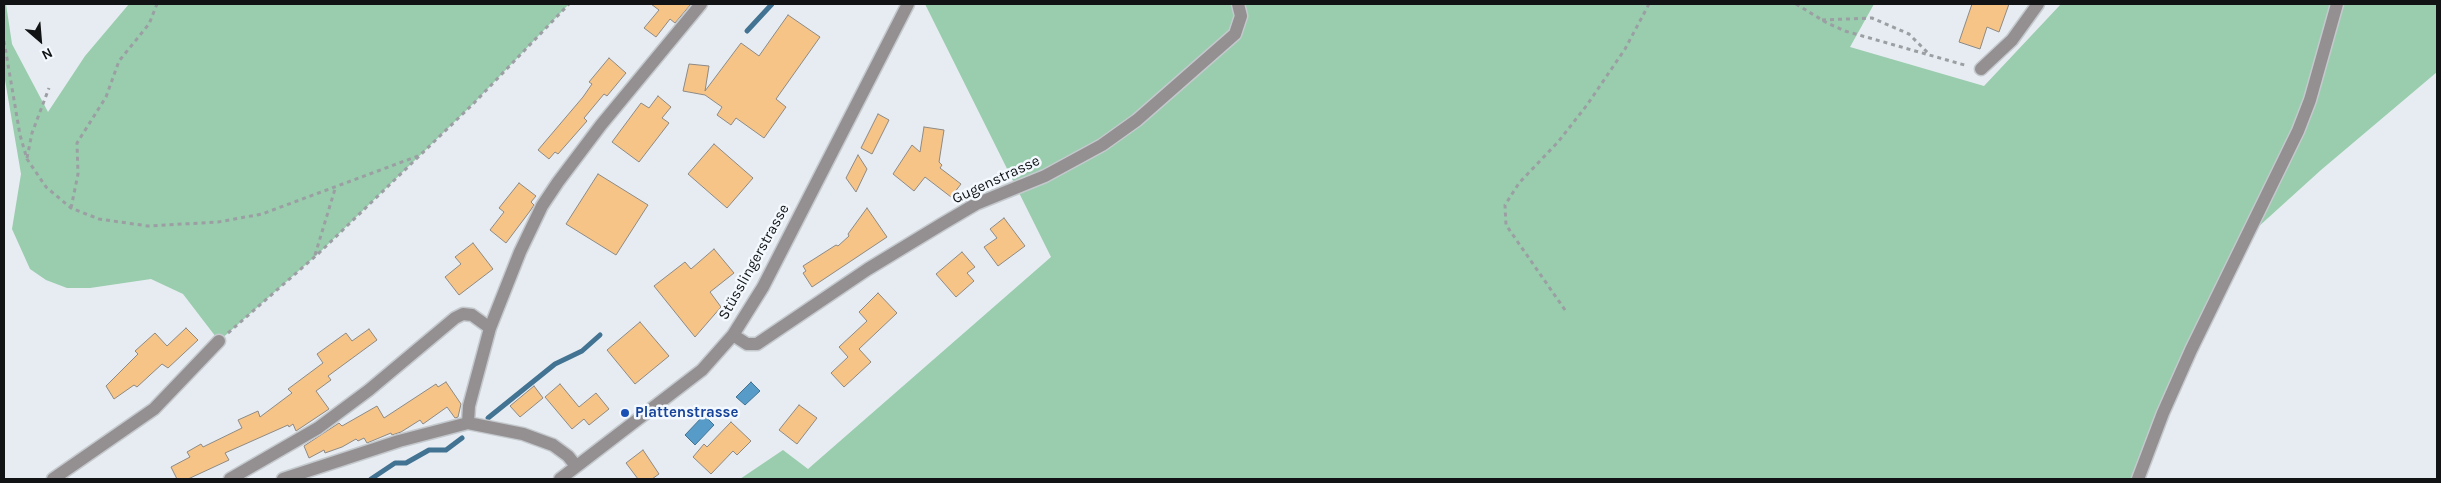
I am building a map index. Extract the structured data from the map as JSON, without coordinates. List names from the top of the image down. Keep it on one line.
{"streets":{"street":["Gugenstrasse","Stüsslingerstrasse"]},"crossings":[["Gugenstrasse","Stüsslingerstrasse"]],"places":["Plattenstrasse"],"north":"bottom right"}
